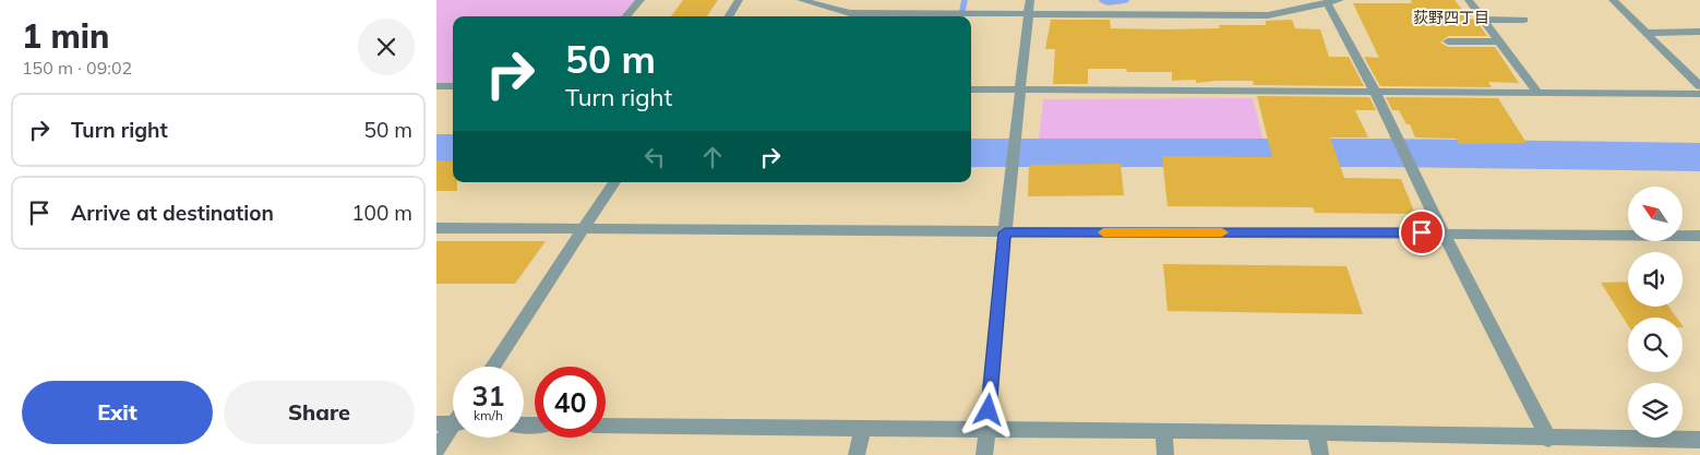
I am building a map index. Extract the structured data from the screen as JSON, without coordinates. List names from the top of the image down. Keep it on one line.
{"districts":["荻野四丁目"],"north":"top left","page":{"heading":["1 min","150 m · 09:02"],"turn":["50 m","Turn right"],"list":[{"name":"Turn right","value":"50 m"},{"name":"Arrive at destination","value":"100 m"}],"speed":"31 km/h","limit":"40","buttons":["Exit","Share"]}}
